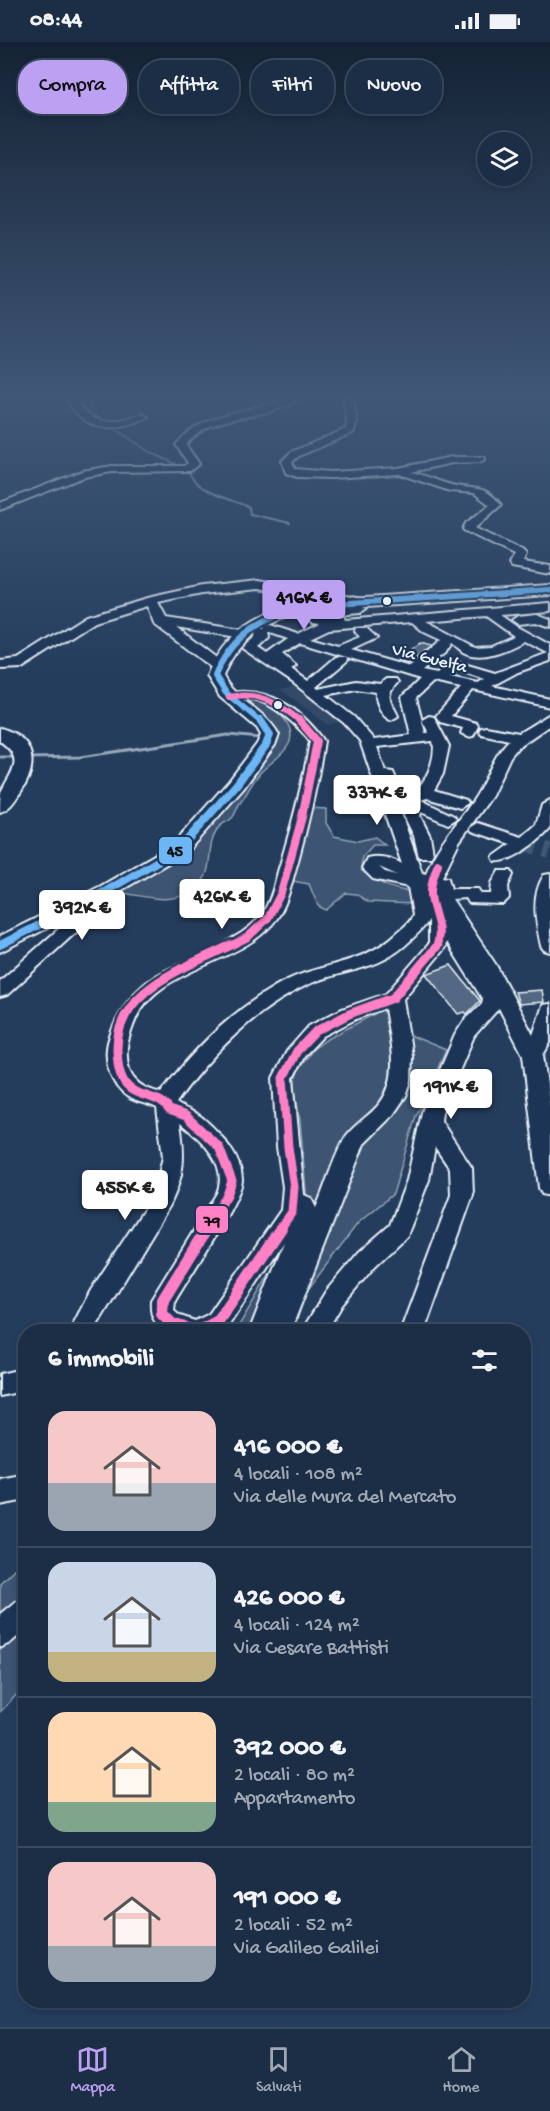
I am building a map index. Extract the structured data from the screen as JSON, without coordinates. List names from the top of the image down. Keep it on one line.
{"streets":{"street":["Via Guelfa"]},"lines":["transit line 45","transit line 79"],"page":{"status":"08:44","chip":["Compra","Affitta","Filtri","Nuovo"],"price":["416K €","337K €","426K €","392K €","191K €","455K €"],"heading":"6 immobili","list":[{"name":"416 000 €","note":"4 locali · 108 m² · Via delle Mura del Mercato"},{"name":"426 000 €","note":"4 locali · 124 m² · Via Cesare Battisti"},{"name":"392 000 €","note":"2 locali · 80 m² · Appartamento"},{"name":"191 000 €","note":"2 locali · 52 m² · Via Galileo Galilei"}],"tabs":["Mappa","Salvati","Home"]}}
